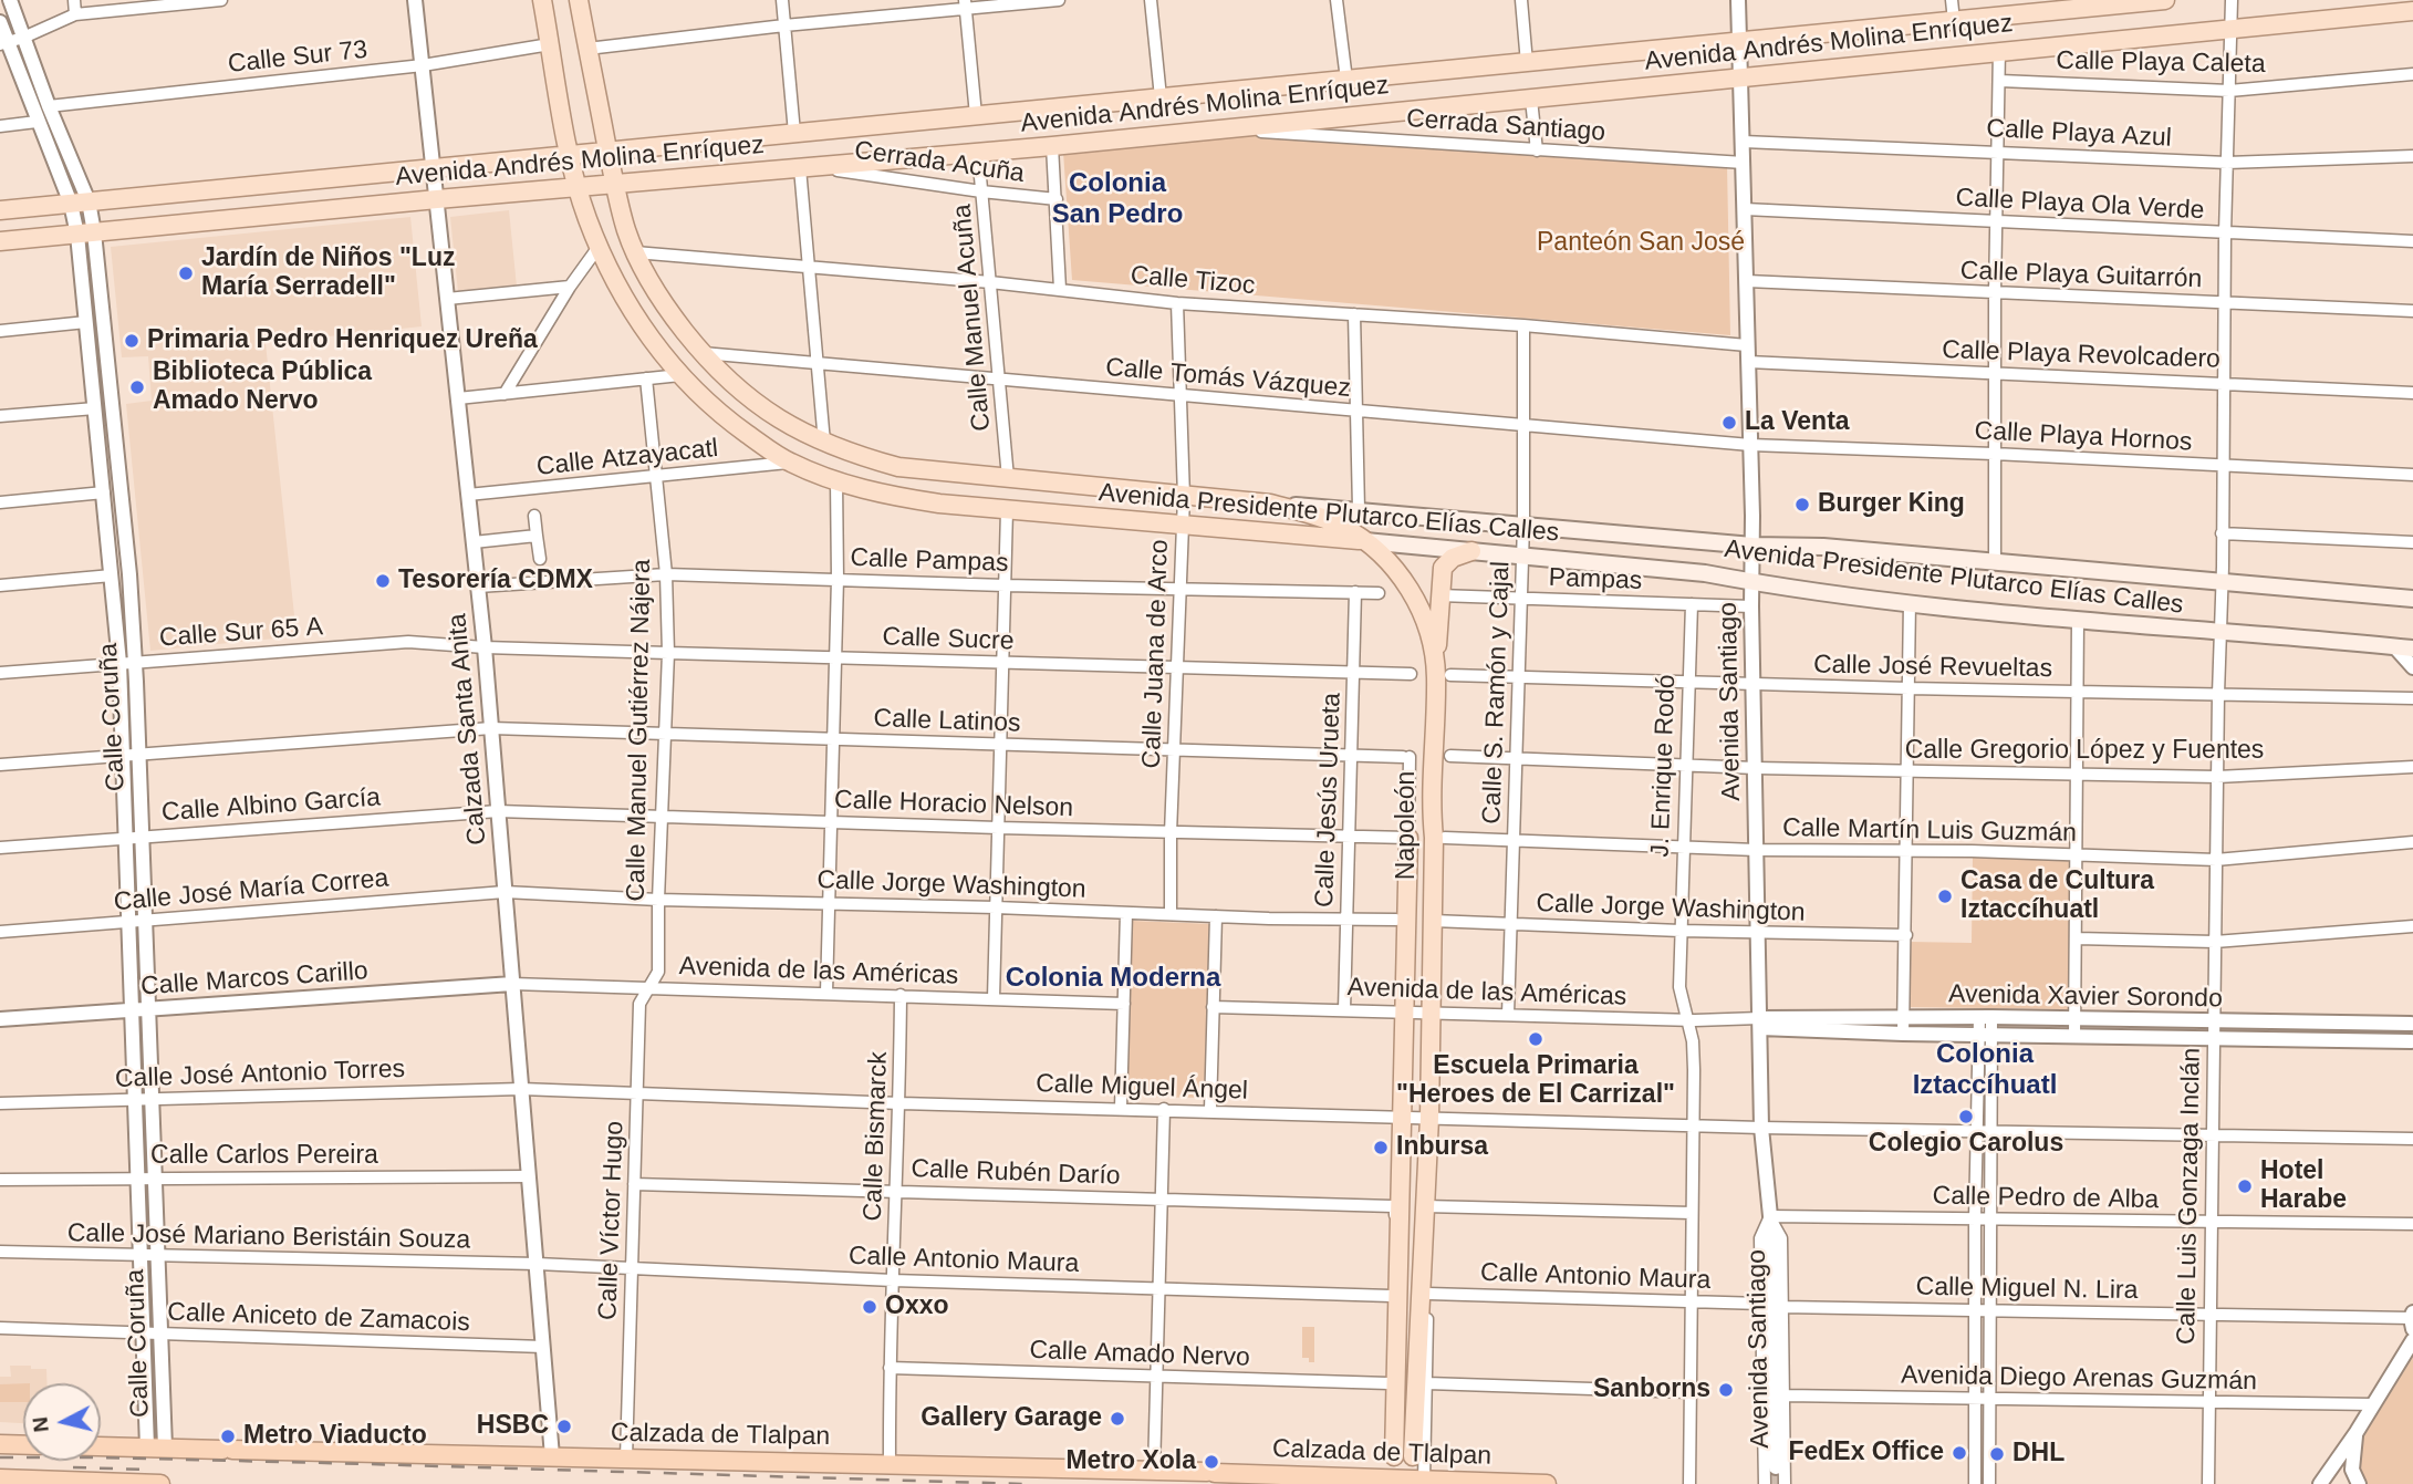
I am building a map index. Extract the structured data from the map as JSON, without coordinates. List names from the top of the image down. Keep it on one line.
{"streets":{"highway":["Calzada de Tlalpan"],"main road":["Avenida Andrés Molina Enríquez","Avenida Presidente Plutarco Elías Calles","Napoleón"],"street":["Calle Sur 73","Calle Playa Caleta","Cerrada Santiago","Calle Playa Azul","Cerrada Acuña","Calle Playa Ola Verde","Calle Playa Guitarrón","Calle Tizoc","Calle Manuel Acuña","Calle Playa Revolcadero","Calle Tomás Vázquez","Calle Playa Hornos","Calle Atzayacatl","Calle Pampas","Pampas","Calle Sur 65 A","Calle Sucre","Calle Juana de Arco","Calle José Revueltas","Calle S. Ramón y Cajal","Avenida Santiago","Calle Coruña","Calle Latinos","Calzada Santa Anita","Calle Manuel Gutiérrez Nájera","Calle Gregorio López y Fuentes","J. Enrique Rodó","Calle Jesús Urueta","Calle Horacio Nelson","Calle Albino García","Calle Martín Luis Guzmán","Calle Jorge Washington","Calle José María Correa","Avenida de las Américas","Calle Marcos Carillo","Avenida Xavier Sorondo","Calle José Antonio Torres","Calle Miguel Ángel","Calle Bismarck","Calle Carlos Pereira","Calle Rubén Darío","Calle Luis Gonzaga Inclán","Calle Pedro de Alba","Calle Víctor Hugo","Calle José Mariano Beristáin Souza","Calle Antonio Maura","Calle Miguel N. Lira","Calle Aniceto de Zamacois","Calle Amado Nervo","Avenida Diego Arenas Guzmán"]},"crossings":[["Avenida Andrés Molina Enríquez","Cerrada Santiago"],["Avenida Andrés Molina Enríquez","Cerrada Acuña"],["Avenida Andrés Molina Enríquez","Calle Manuel Acuña"],["Avenida Andrés Molina Enríquez","Avenida Presidente Plutarco Elías Calles"],["Avenida Andrés Molina Enríquez","Avenida Santiago"],["Avenida Andrés Molina Enríquez","Calle Coruña"],["Avenida Andrés Molina Enríquez","Calzada Santa Anita"],["Avenida Andrés Molina Enríquez","Calle Luis Gonzaga Inclán"],["Calle Sur 73","Avenida Presidente Plutarco Elías Calles"],["Calle Sur 73","Calle Coruña"],["Calle Sur 73","Calzada Santa Anita"],["Calle Playa Caleta","Calle Luis Gonzaga Inclán"],["Cerrada Santiago","Avenida Santiago"],["Calle Playa Azul","Avenida Santiago"],["Calle Playa Azul","Calle Luis Gonzaga Inclán"],["Cerrada Acuña","Calle Manuel Acuña"],["Calle Playa Ola Verde","Avenida Santiago"],["Calle Playa Ola Verde","Calle Luis Gonzaga Inclán"],["Calle Playa Guitarrón","Avenida Santiago"],["Calle Playa Guitarrón","Calle Luis Gonzaga Inclán"],["Calle Tizoc","Calle Manuel Acuña"],["Calle Tizoc","Avenida Presidente Plutarco Elías Calles"],["Calle Tizoc","Calle Juana de Arco"],["Calle Tizoc","Calle S. Ramón y Cajal"],["Calle Tizoc","Avenida Santiago"],["Calle Manuel Acuña","Calle Tomás Vázquez"],["Calle Manuel Acuña","Avenida Presidente Plutarco Elías Calles"],["Calle Playa Revolcadero","Avenida Santiago"],["Calle Playa Revolcadero","Calle Luis Gonzaga Inclán"],["Calle Tomás Vázquez","Calle Playa Hornos"],["Calle Tomás Vázquez","Avenida Presidente Plutarco Elías Calles"],["Calle Tomás Vázquez","Calle Juana de Arco"],["Calle Tomás Vázquez","Calle S. Ramón y Cajal"],["Calle Tomás Vázquez","Avenida Santiago"],["Calle Playa Hornos","Avenida Santiago"],["Calle Playa Hornos","Calle Luis Gonzaga Inclán"],["Calle Atzayacatl","Avenida Presidente Plutarco Elías Calles"],["Calle Atzayacatl","Calzada Santa Anita"],["Calle Atzayacatl","Calle Manuel Gutiérrez Nájera"],["Avenida Presidente Plutarco Elías Calles","Calle Juana de Arco"],["Avenida Presidente Plutarco Elías Calles","Calle S. Ramón y Cajal"],["Avenida Presidente Plutarco Elías Calles","Avenida Santiago"],["Avenida Presidente Plutarco Elías Calles","Napoleón"],["Avenida Presidente Plutarco Elías Calles","Calle Luis Gonzaga Inclán"],["Calle Pampas","Calle Juana de Arco"],["Calle Pampas","Calzada Santa Anita"],["Calle Pampas","Calle Manuel Gutiérrez Nájera"],["Calle Pampas","Calle Jesús Urueta"],["Pampas","Calle S. Ramón y Cajal"],["Pampas","Avenida Santiago"],["Pampas","J. Enrique Rodó"],["Calle Sur 65 A","Calle Sucre"],["Calle Sur 65 A","Calle Coruña"],["Calle Sur 65 A","Calzada Santa Anita"],["Calle Sucre","Calle Juana de Arco"],["Calle Sucre","Calzada Santa Anita"],["Calle Sucre","Calle Manuel Gutiérrez Nájera"],["Calle Sucre","Calle Jesús Urueta"],["Calle Juana de Arco","Calle Latinos"],["Calle Juana de Arco","Calle Horacio Nelson"],["Calle Juana de Arco","Calle Jorge Washington"],["Calle José Revueltas","Calle S. Ramón y Cajal"],["Calle José Revueltas","Avenida Santiago"],["Calle José Revueltas","J. Enrique Rodó"],["Calle José Revueltas","Napoleón"],["Calle José Revueltas","Calle Luis Gonzaga Inclán"],["Calle S. Ramón y Cajal","Calle Martín Luis Guzmán"],["Calle S. Ramón y Cajal","Calle Jorge Washington"],["Calle S. Ramón y Cajal","Avenida de las Américas"],["Avenida Santiago","Calle Gregorio López y Fuentes"],["Avenida Santiago","Calle Martín Luis Guzmán"],["Avenida Santiago","Calle Jorge Washington"],["Avenida Santiago","Avenida de las Américas"],["Avenida Santiago","Avenida Xavier Sorondo"],["Avenida Santiago","Calle Miguel Ángel"],["Avenida Santiago","Calle Pedro de Alba"],["Avenida Santiago","Calle Antonio Maura"],["Avenida Santiago","Calle Miguel N. Lira"],["Avenida Santiago","Avenida Diego Arenas Guzmán"],["Calle Coruña","Calle Latinos"],["Calle Coruña","Calle Albino García"],["Calle Coruña","Calle José María Correa"],["Calle Coruña","Calle Marcos Carillo"],["Calle Coruña","Calle José Antonio Torres"],["Calle Coruña","Calle Carlos Pereira"],["Calle Coruña","Calle José Mariano Beristáin Souza"],["Calle Coruña","Calle Aniceto de Zamacois"],["Calle Coruña","Calzada de Tlalpan"],["Calle Latinos","Calzada Santa Anita"],["Calle Latinos","Calle Manuel Gutiérrez Nájera"],["Calle Latinos","Calle Jesús Urueta"],["Calle Latinos","Napoleón"],["Calzada Santa Anita","Calle Horacio Nelson"],["Calzada Santa Anita","Calle Albino García"],["Calzada Santa Anita","Calle Jorge Washington"],["Calzada Santa Anita","Calle José María Correa"],["Calzada Santa Anita","Avenida de las Américas"],["Calzada Santa Anita","Calle Marcos Carillo"],["Calzada Santa Anita","Calle José Antonio Torres"],["Calzada Santa Anita","Calle Miguel Ángel"],["Calzada Santa Anita","Calle Carlos Pereira"],["Calzada Santa Anita","Calle José Mariano Beristáin Souza"],["Calzada Santa Anita","Calle Antonio Maura"],["Calzada Santa Anita","Calle Aniceto de Zamacois"],["Calzada Santa Anita","Calzada de Tlalpan"],["Calle Manuel Gutiérrez Nájera","Calle Horacio Nelson"],["Calle Manuel Gutiérrez Nájera","Calle Jorge Washington"],["Calle Manuel Gutiérrez Nájera","Avenida de las Américas"],["Calle Manuel Gutiérrez Nájera","Calle Víctor Hugo"],["Calle Gregorio López y Fuentes","Calle Luis Gonzaga Inclán"],["J. Enrique Rodó","Calle Martín Luis Guzmán"],["J. Enrique Rodó","Calle Jorge Washington"],["J. Enrique Rodó","Avenida de las Américas"],["J. Enrique Rodó","Calle Miguel Ángel"],["J. Enrique Rodó","Calle Antonio Maura"],["Calle Jesús Urueta","Calle Horacio Nelson"],["Calle Jesús Urueta","Calle Jorge Washington"],["Calle Jesús Urueta","Avenida de las Américas"],["Calle Horacio Nelson","Calle Albino García"],["Calle Horacio Nelson","Napoleón"],["Napoleón","Calle Jorge Washington"],["Napoleón","Avenida de las Américas"],["Napoleón","Calle Miguel Ángel"],["Napoleón","Calle Antonio Maura"],["Napoleón","Calzada de Tlalpan"],["Calle Martín Luis Guzmán","Calle Luis Gonzaga Inclán"],["Calle Jorge Washington","Calle José María Correa"],["Avenida de las Américas","Calle Marcos Carillo"],["Avenida de las Américas","Avenida Xavier Sorondo"],["Avenida de las Américas","Calle Bismarck"],["Avenida de las Américas","Calle Víctor Hugo"],["Avenida Xavier Sorondo","Calle Luis Gonzaga Inclán"],["Calle José Antonio Torres","Calle Miguel Ángel"],["Calle Miguel Ángel","Calle Bismarck"],["Calle Miguel Ángel","Calle Luis Gonzaga Inclán"],["Calle Miguel Ángel","Calle Víctor Hugo"],["Calle Bismarck","Calle Rubén Darío"],["Calle Bismarck","Calle Antonio Maura"],["Calle Bismarck","Calle Amado Nervo"],["Calle Bismarck","Calzada de Tlalpan"],["Calle Rubén Darío","Calle Víctor Hugo"],["Calle Rubén Darío","Calle Antonio Maura"],["Calle Luis Gonzaga Inclán","Calle Pedro de Alba"],["Calle Luis Gonzaga Inclán","Calle Miguel N. Lira"],["Calle Luis Gonzaga Inclán","Avenida Diego Arenas Guzmán"],["Calle Víctor Hugo","Calle Antonio Maura"],["Calle Víctor Hugo","Calzada de Tlalpan"],["Calle José Mariano Beristáin Souza","Calle Antonio Maura"]],"districts":["Colonia San Pedro","Colonia Moderna","Colonia Iztaccíhuatl"],"parks":["Panteón San José"],"places":["Jardín de Niños \"Luz María Serradell\"","Primaria Pedro Henriquez Ureña","Biblioteca Pública Amado Nervo","La Venta","Burger King","Tesorería CDMX","Casa de Cultura Iztaccíhuatl","Escuela Primaria \"Heroes de El Carrizal\"","Colegio Carolus","Inbursa","Hotel Harabe","Oxxo","Sanborns","Gallery Garage","HSBC","Metro Viaducto","FedEx Office","DHL","Metro Xola"],"north":"left"}
